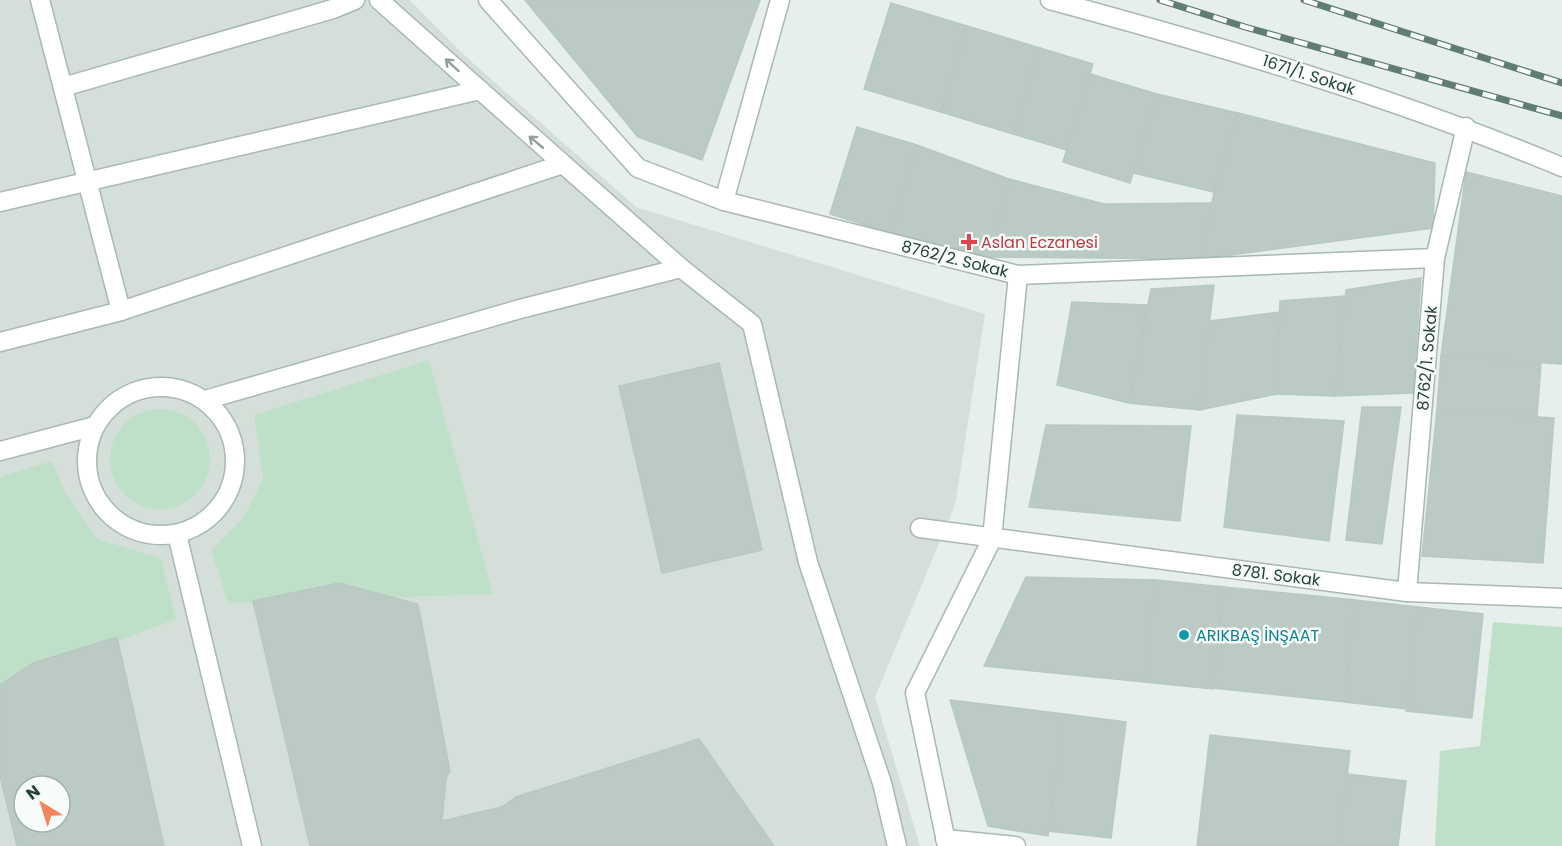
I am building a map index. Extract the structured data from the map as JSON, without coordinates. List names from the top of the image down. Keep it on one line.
{"streets":{"street":["1671/1. Sokak","8762/2. Sokak","8762/1. Sokak","8781. Sokak"]},"crossings":[["1671/1. Sokak","8762/1. Sokak"],["8762/2. Sokak","8762/1. Sokak"],["8762/1. Sokak","8781. Sokak"]],"places":{"health":["Aslan Eczanesi"],"other":["ARIKBAŞ İNŞAAT"]},"north":"top left"}
